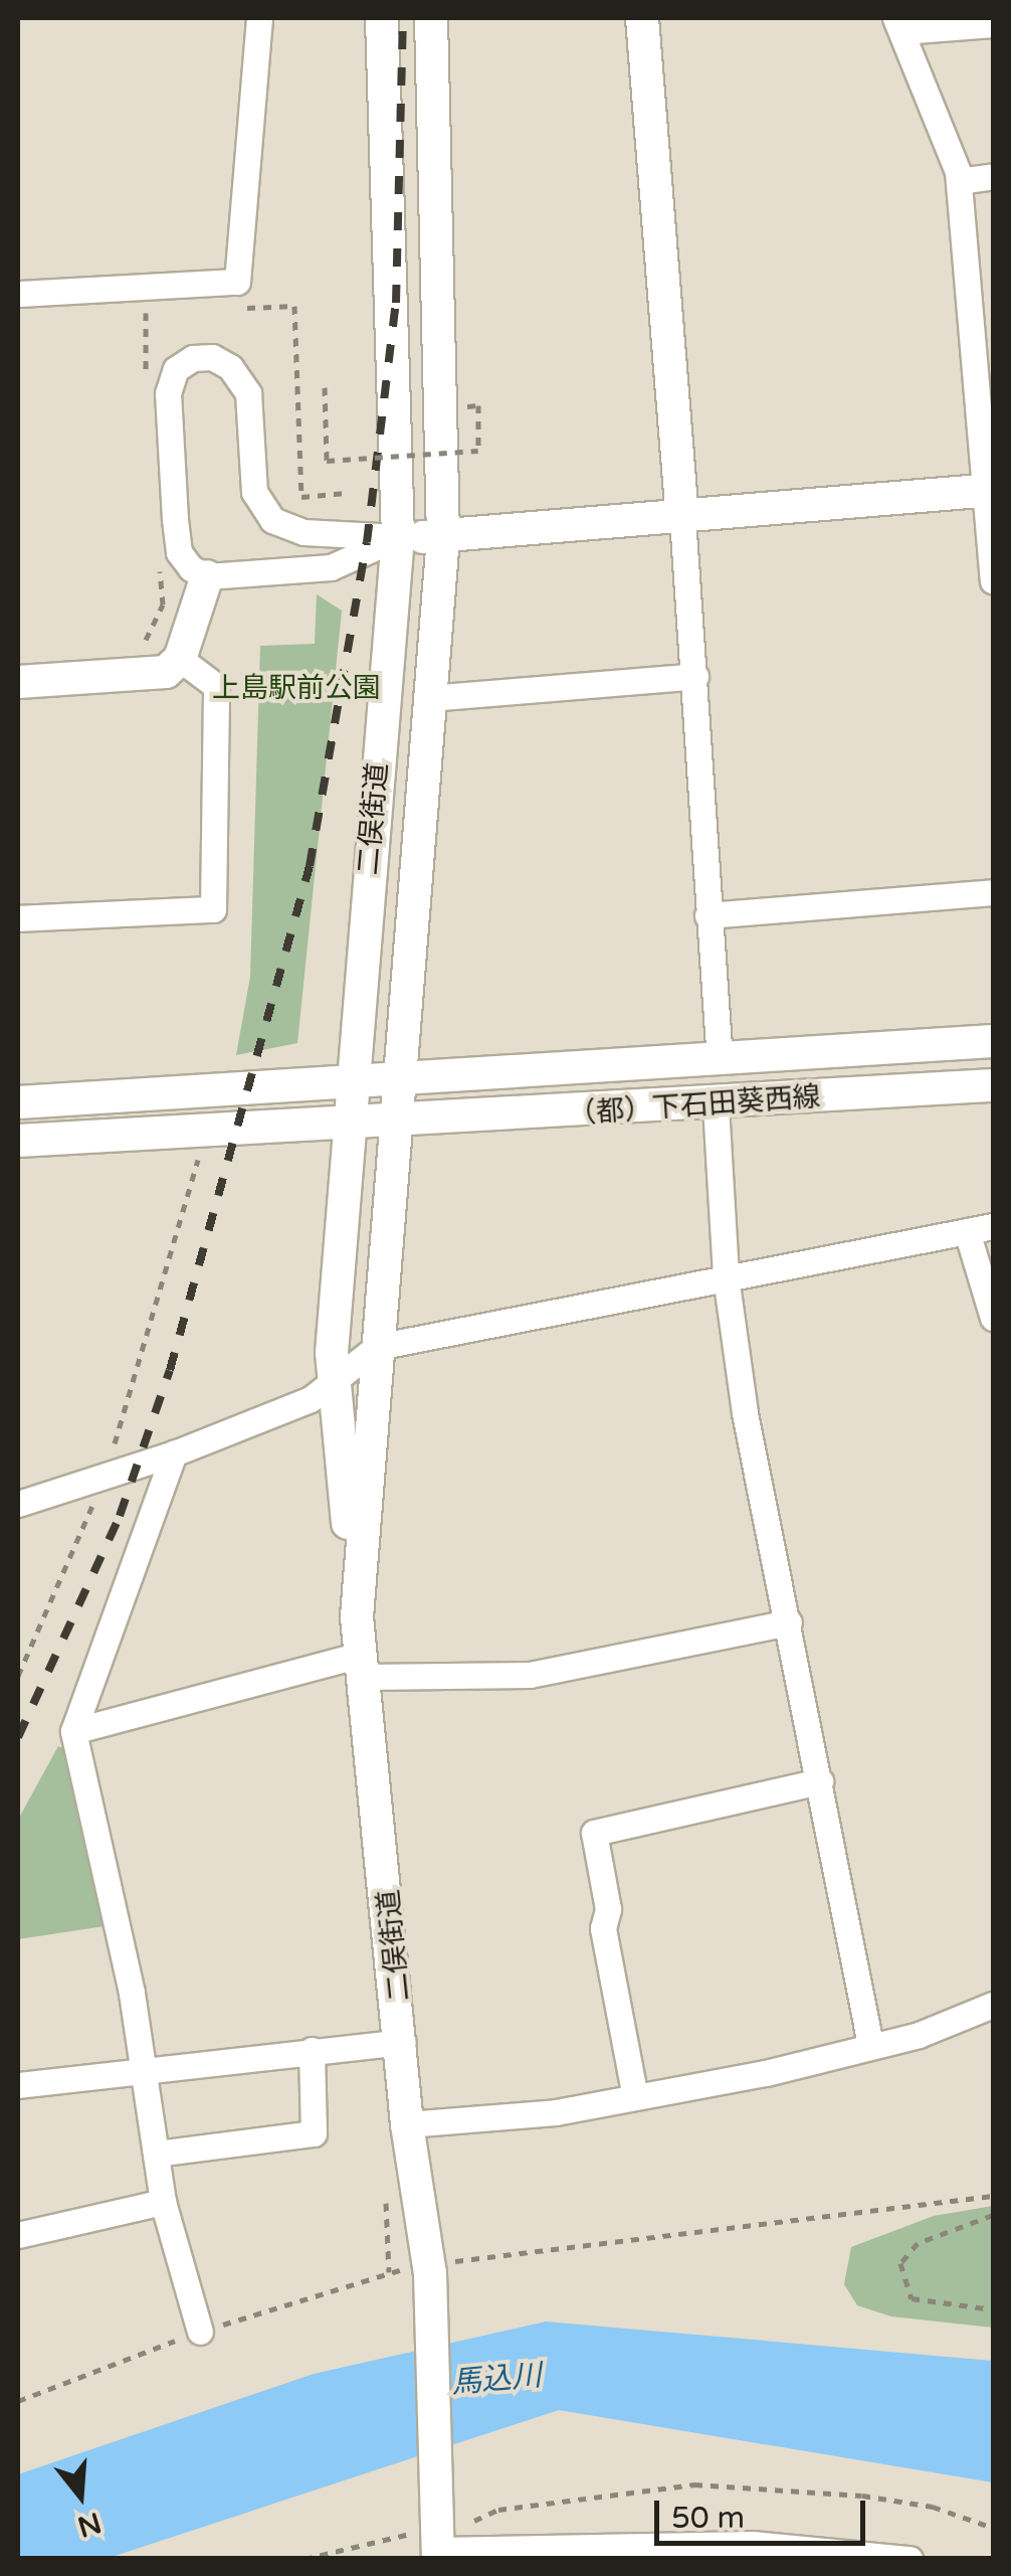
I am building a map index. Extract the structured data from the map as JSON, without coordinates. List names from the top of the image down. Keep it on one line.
{"streets":{"street":["二俣街道","（都）下石田葵西線"]},"crossings":[["二俣街道","（都）下石田葵西線"]],"water":["馬込川"],"parks":["上島駅前公園"],"scale_bar":"50 m","north":"bottom"}
